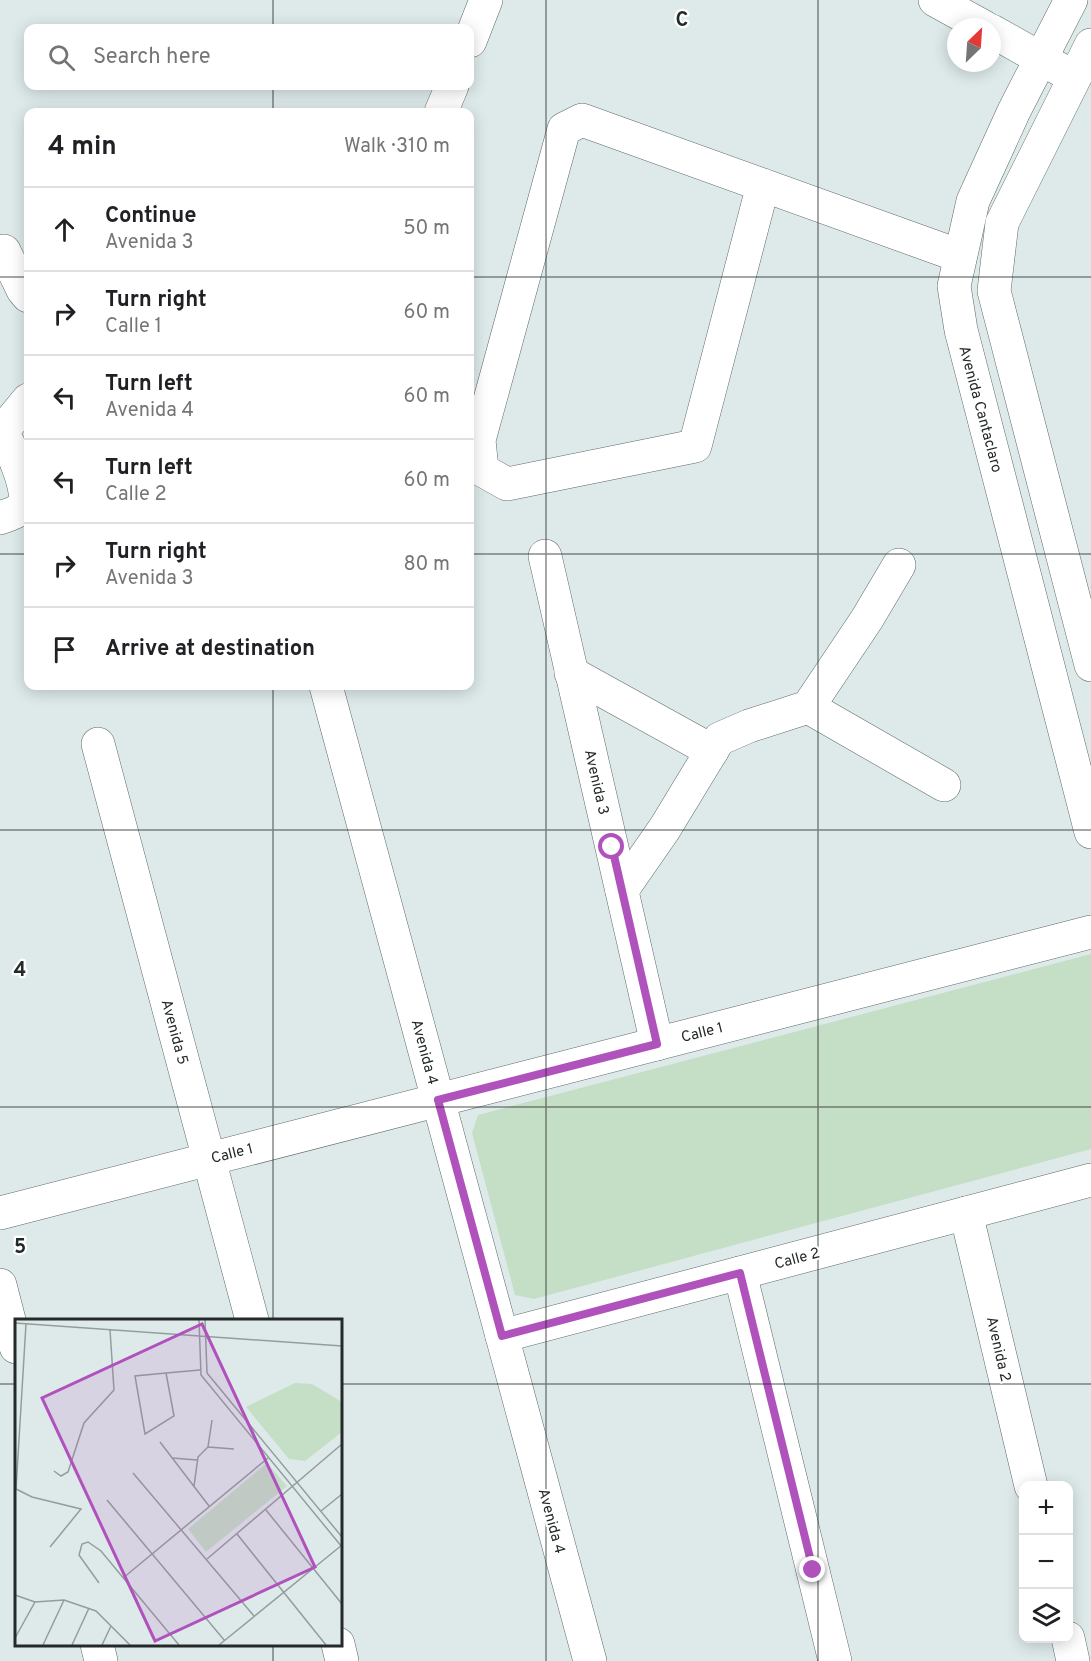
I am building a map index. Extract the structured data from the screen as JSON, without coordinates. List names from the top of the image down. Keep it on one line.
{"streets":{"street":["Avenida Cantaclaro","Avenida 3","Avenida 5","Calle 1","Avenida 4","Calle 2","Avenida 2"]},"crossings":[["Avenida 3","Calle 1"],["Avenida 5","Calle 1"],["Calle 1","Avenida 4"],["Avenida 4","Calle 2"],["Calle 2","Avenida 2"]],"north":"top right","page":{"search":"Search here","heading":["4 min","Walk · 310 m"],"list":[["Continue","Avenida 3","50 m"],["Turn right","Calle 1","60 m"],["Turn left","Avenida 4","60 m"],["Turn left","Calle 2","60 m"],["Turn right","Avenida 3","80 m"],"Arrive at destination"],"map_buttons":["+","−"]},"grid":{"columns":["C"],"rows":["4","5"]}}
